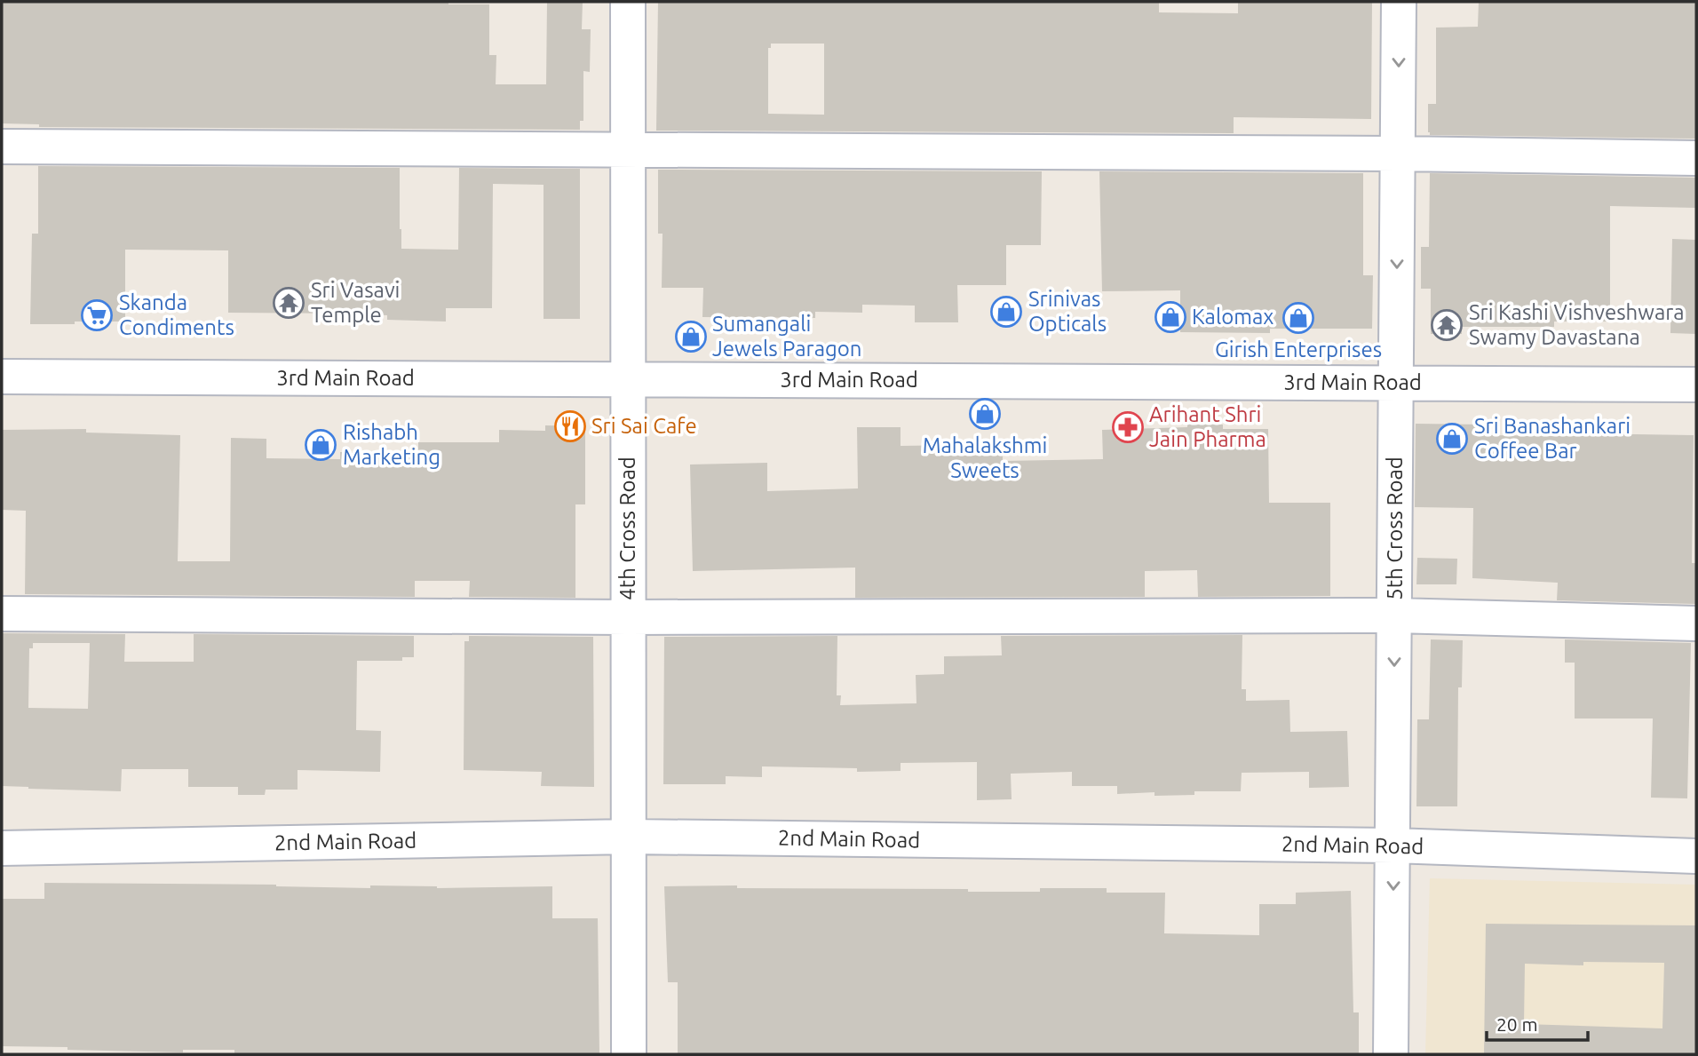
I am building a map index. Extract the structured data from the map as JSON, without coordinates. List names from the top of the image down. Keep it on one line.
{"streets":{"street":["3rd Main Road","4th Cross Road","5th Cross Road","2nd Main Road"]},"crossings":[["3rd Main Road","4th Cross Road"],["3rd Main Road","5th Cross Road"],["4th Cross Road","2nd Main Road"],["5th Cross Road","2nd Main Road"]],"one_way":["5th Cross Road"],"places":{"temple":["Sri Vasavi Temple","Sri Kashi Vishveshwara Swamy Davastana"],"shop":["Srinivas Opticals","Kalomax","Girish Enterprises","Sumangali Jewels Paragon","Mahalakshmi Sweets","Sri Banashankari Coffee Bar","Rishabh Marketing"],"supermarket":["Skanda Condiments"],"restaurant":["Sri Sai Cafe"],"pharmacy":["Arihant Shri Jain Pharma"]},"scale_bar":"20 m"}
